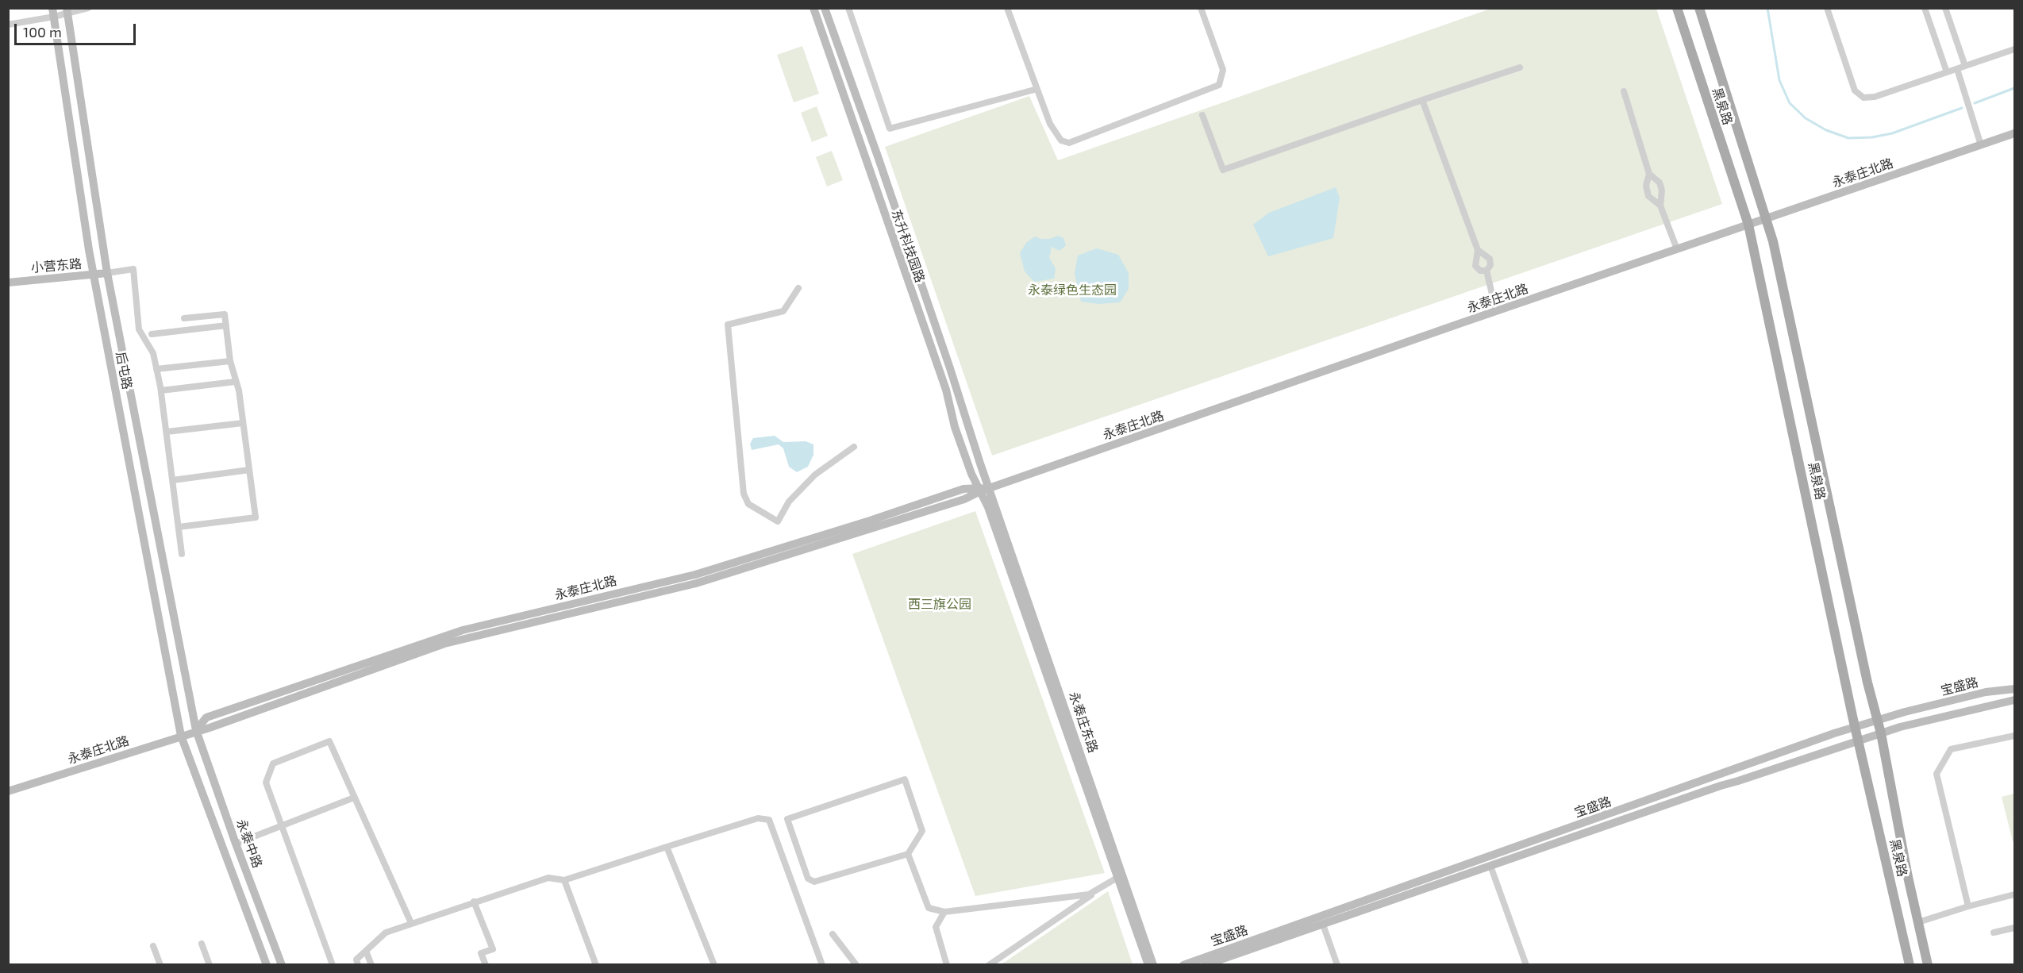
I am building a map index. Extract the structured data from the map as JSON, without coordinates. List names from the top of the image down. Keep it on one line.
{"streets":{"main road":["黑泉路"],"street":["永泰庄北路","东升科技园路","小营东路","后屯路","宝盛路","永泰庄东路","永泰中路"]},"crossings":[["黑泉路","永泰庄北路"],["黑泉路","宝盛路"],["永泰庄北路","东升科技园路"],["永泰庄北路","后屯路"],["永泰庄北路","永泰庄东路"],["永泰庄北路","永泰中路"],["东升科技园路","永泰庄东路"],["小营东路","后屯路"],["后屯路","永泰中路"]],"parks":["永泰绿色生态园","西三旗公园"],"scale_bar":"100 m"}
